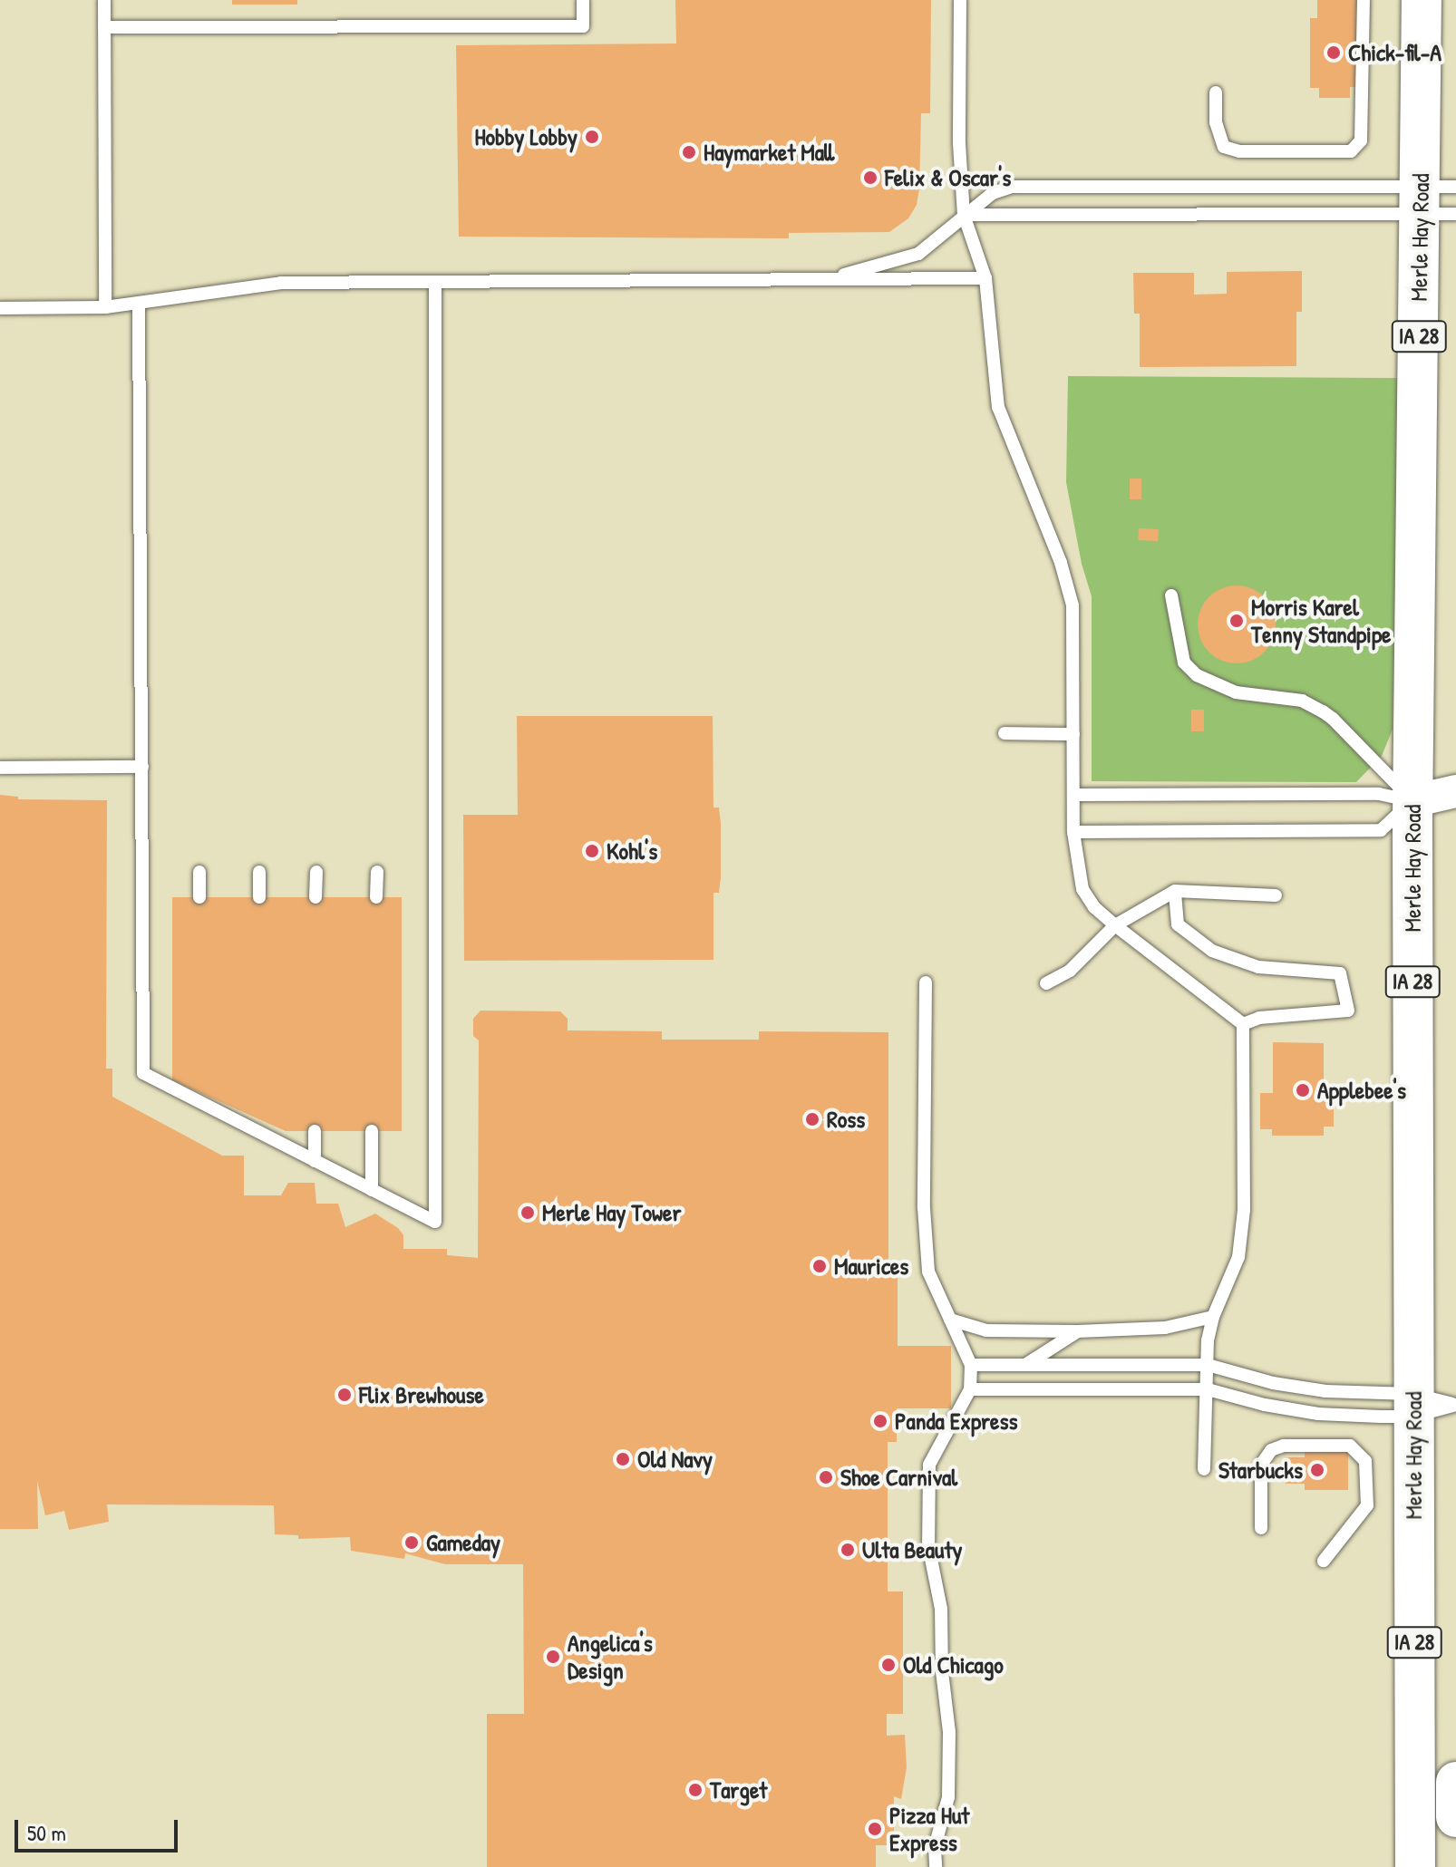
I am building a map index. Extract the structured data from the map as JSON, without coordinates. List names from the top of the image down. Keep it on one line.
{"streets":{"main road":["Merle Hay Road","IA 28"]},"places":["Chick-fil-A","Hobby Lobby","Haymarket Mall","Felix & Oscar's","Morris Karel Tenny Standpipe","Kohl's","Applebee's","Ross","Merle Hay Tower","Maurices","Flix Brewhouse","Panda Express","Old Navy","Starbucks","Shoe Carnival","Gameday","Ulta Beauty","Angelica's Design","Old Chicago","Target","Pizza Hut Express"],"scale_bar":"50 m"}
